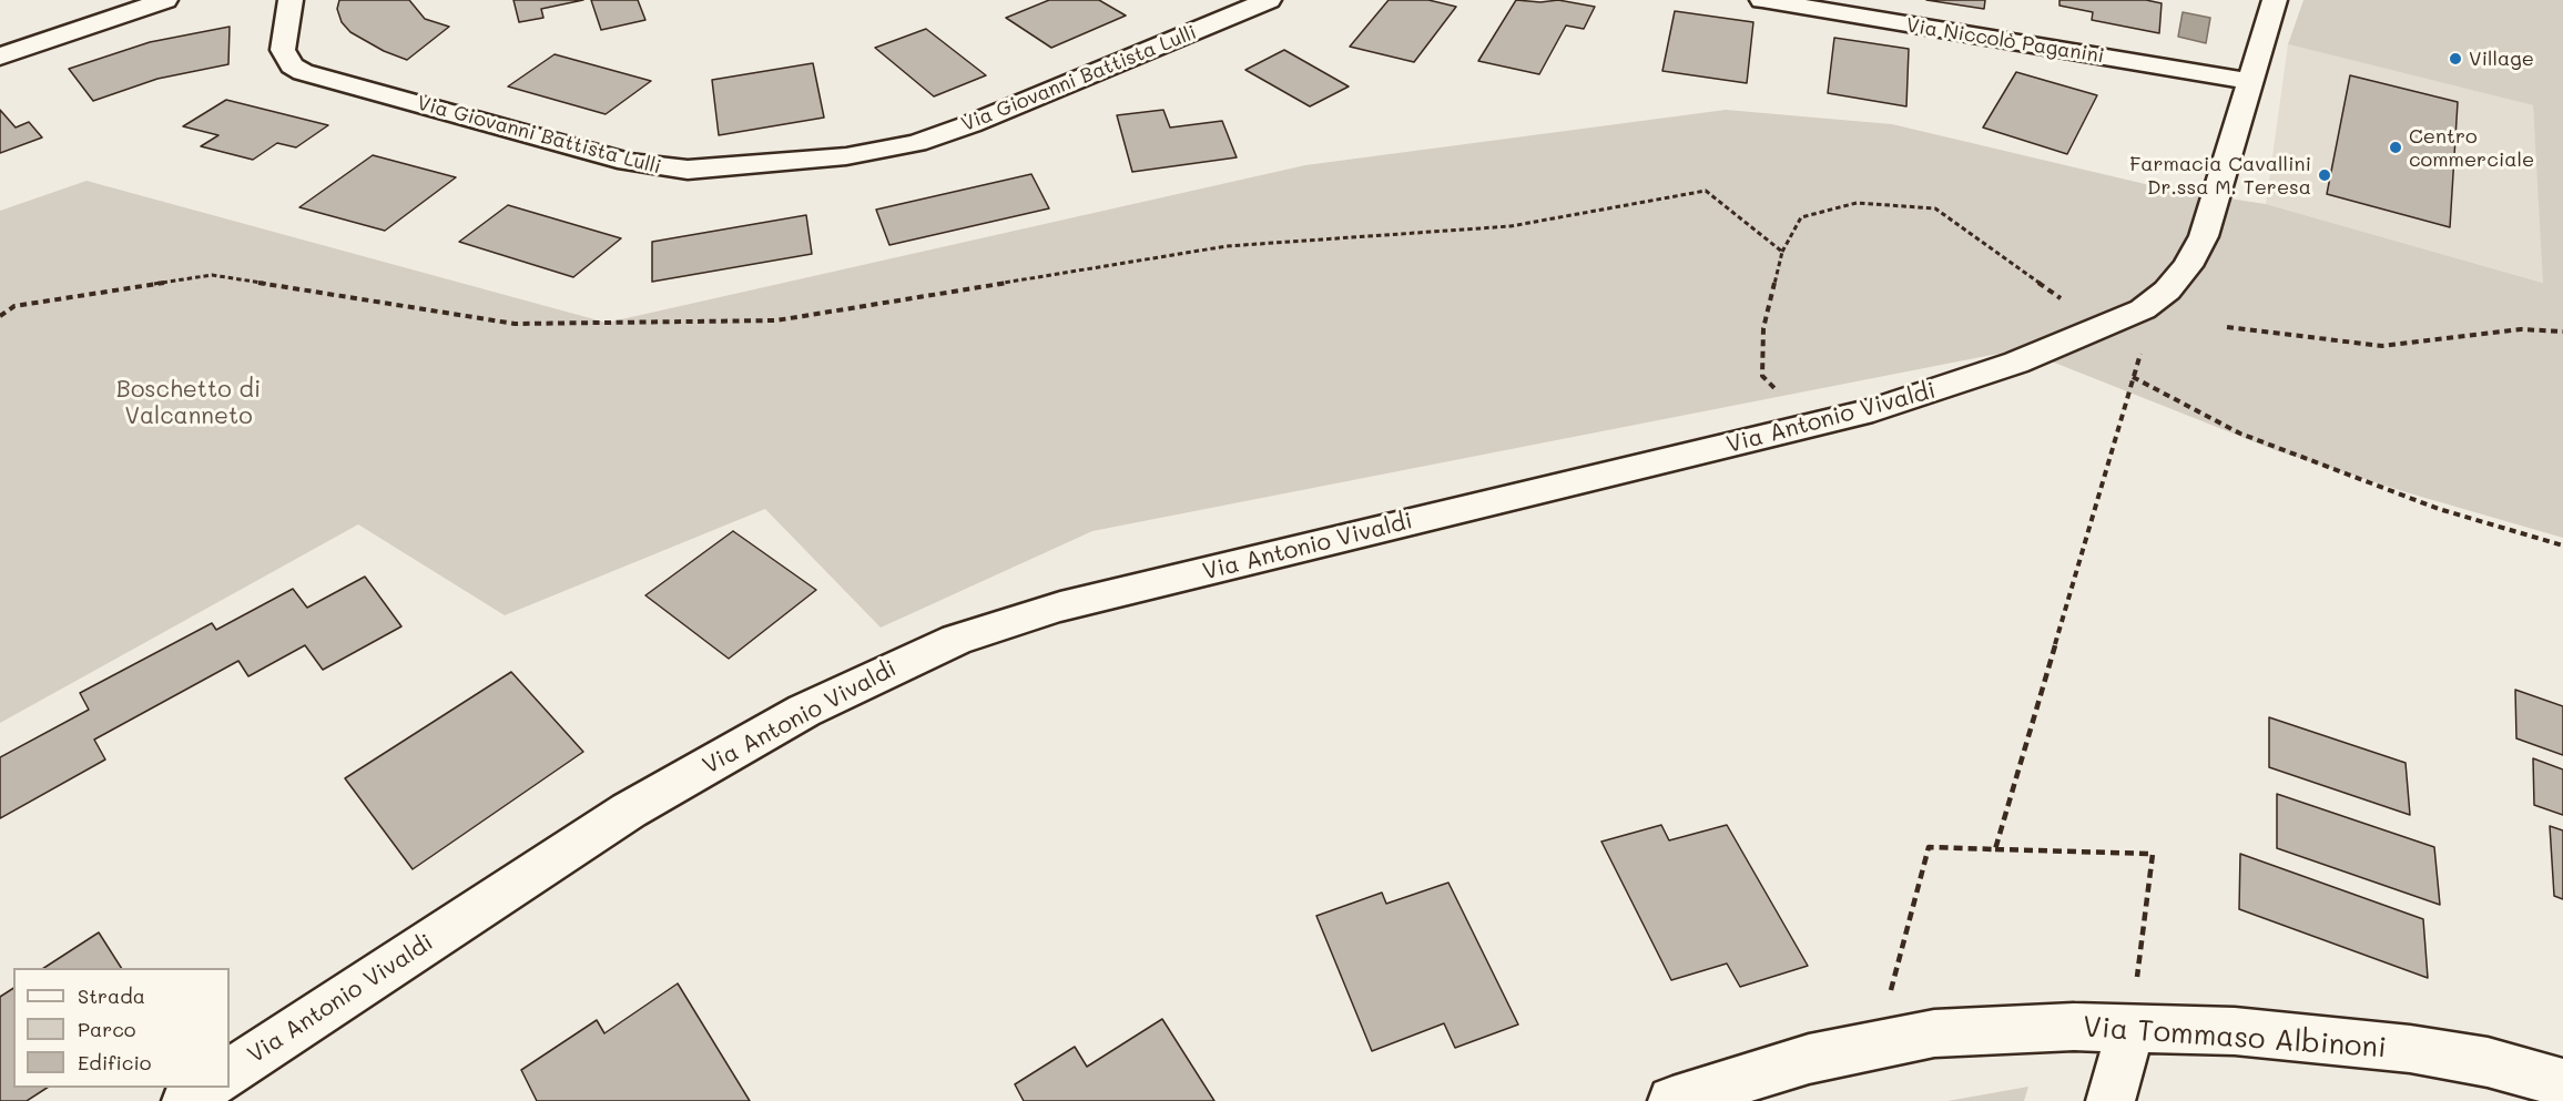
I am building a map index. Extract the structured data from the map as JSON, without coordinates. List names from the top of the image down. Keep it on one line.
{"streets":{"street":["Via Niccolò Paganini","Via Giovanni Battista Lulli","Via Antonio Vivaldi","Via Tommaso Albinoni"]},"crossings":[["Via Niccolò Paganini","Via Antonio Vivaldi"]],"parks":["Boschetto di Valcanneto"],"places":["Village","Centro commerciale","Farmacia Cavallini Dr.ssa M. Teresa"],"legend":["Strada","Parco","Edificio"]}
